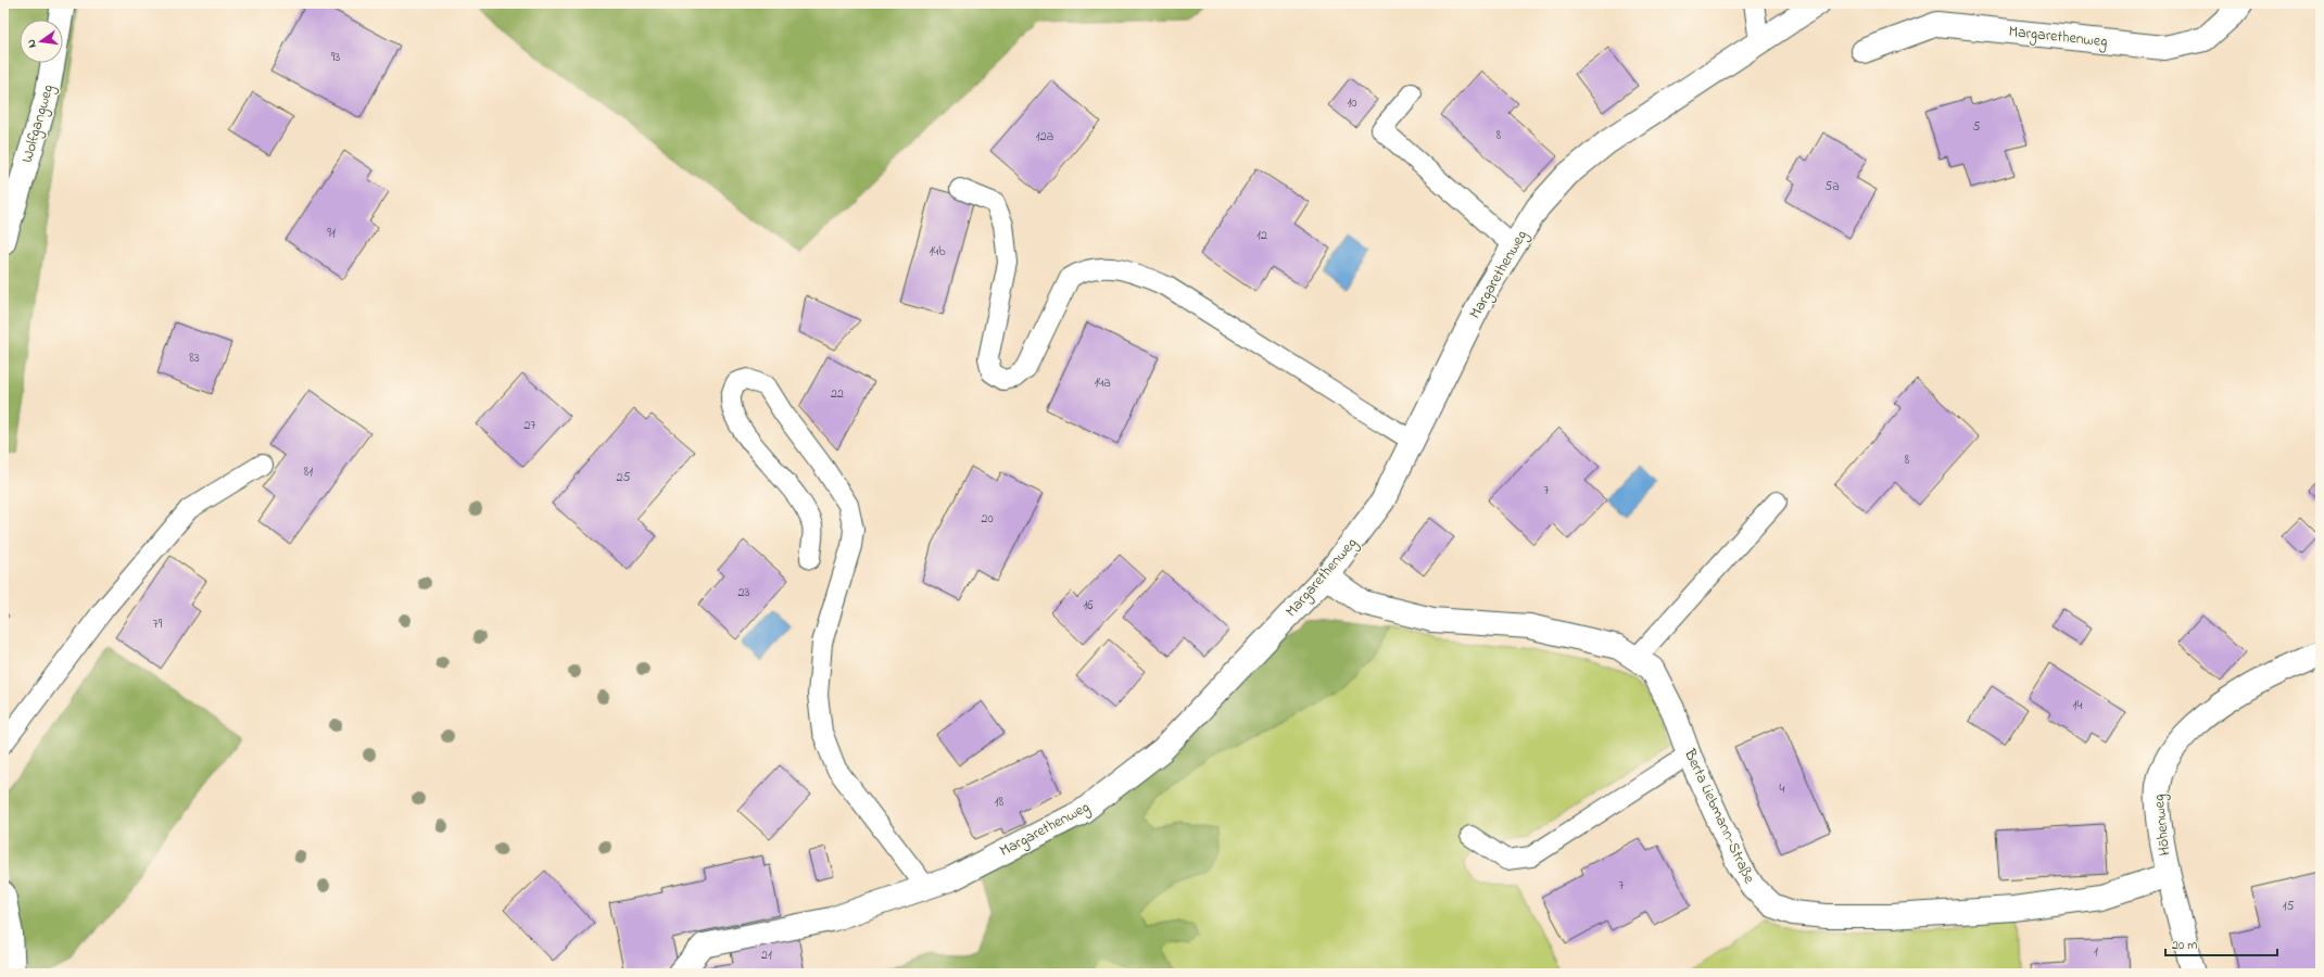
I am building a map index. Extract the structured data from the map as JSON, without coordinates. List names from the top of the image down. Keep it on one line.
{"streets":{"street":["Margarethenweg","Wolfgangweg","Berta Liebmann-Straße","Höhenweg"]},"crossings":[["Margarethenweg","Berta Liebmann-Straße"],["Berta Liebmann-Straße","Höhenweg"]],"house_numbers":["93","10","5","8","12a","5a","91","12","14b","83","14a","22","27","8","81","25","7","20","23","16","79","14","4","18","7","15","1","21"],"scale_bar":"20 m","north":"left"}
